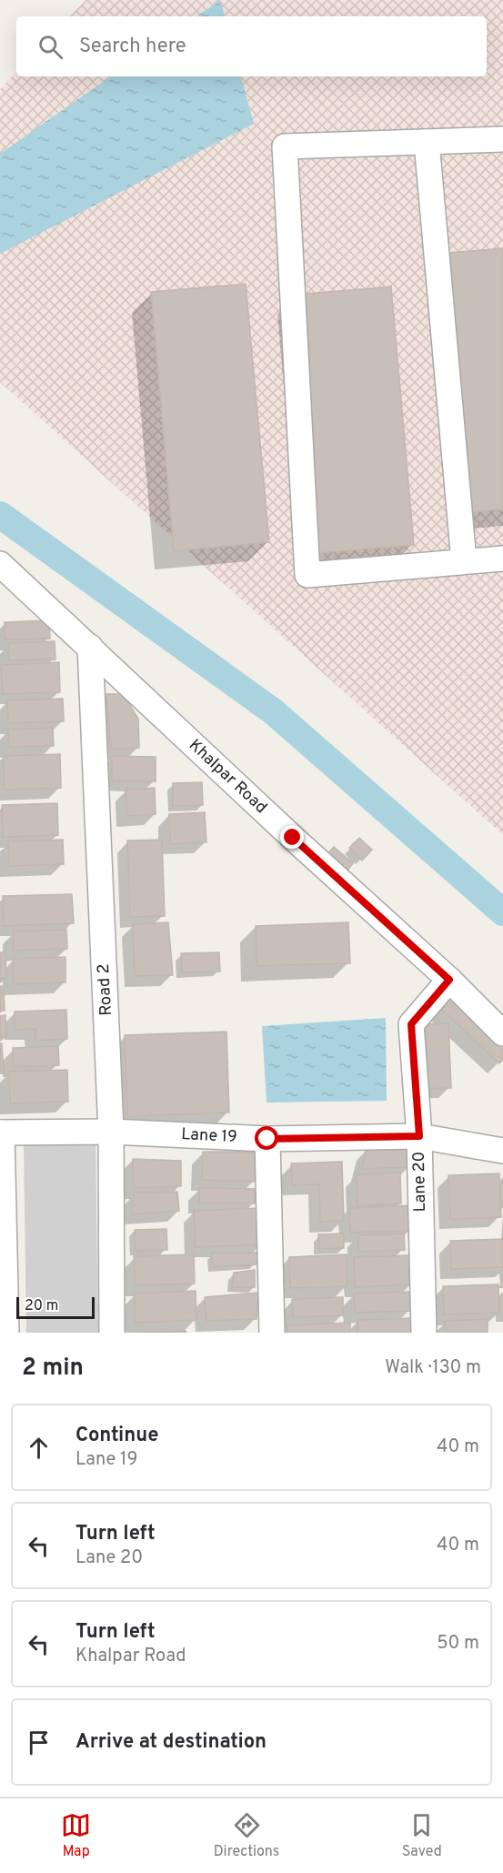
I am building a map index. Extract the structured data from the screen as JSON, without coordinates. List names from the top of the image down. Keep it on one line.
{"streets":{"street":["Khalpar Road","Road 2","Lane 19","Lane 20"]},"crossings":[["Khalpar Road","Road 2"],["Khalpar Road","Lane 20"],["Road 2","Lane 19"],["Lane 19","Lane 20"]],"scale_bar":"20 m","page":{"search":"Search here","scale":"20 m","heading":["2 min","Walk · 130 m"],"list":[["Continue","Lane 19","40 m"],["Turn left","Lane 20","40 m"],["Turn left","Khalpar Road","50 m"],"Arrive at destination"],"nav":["Map","Directions","Saved"]}}
